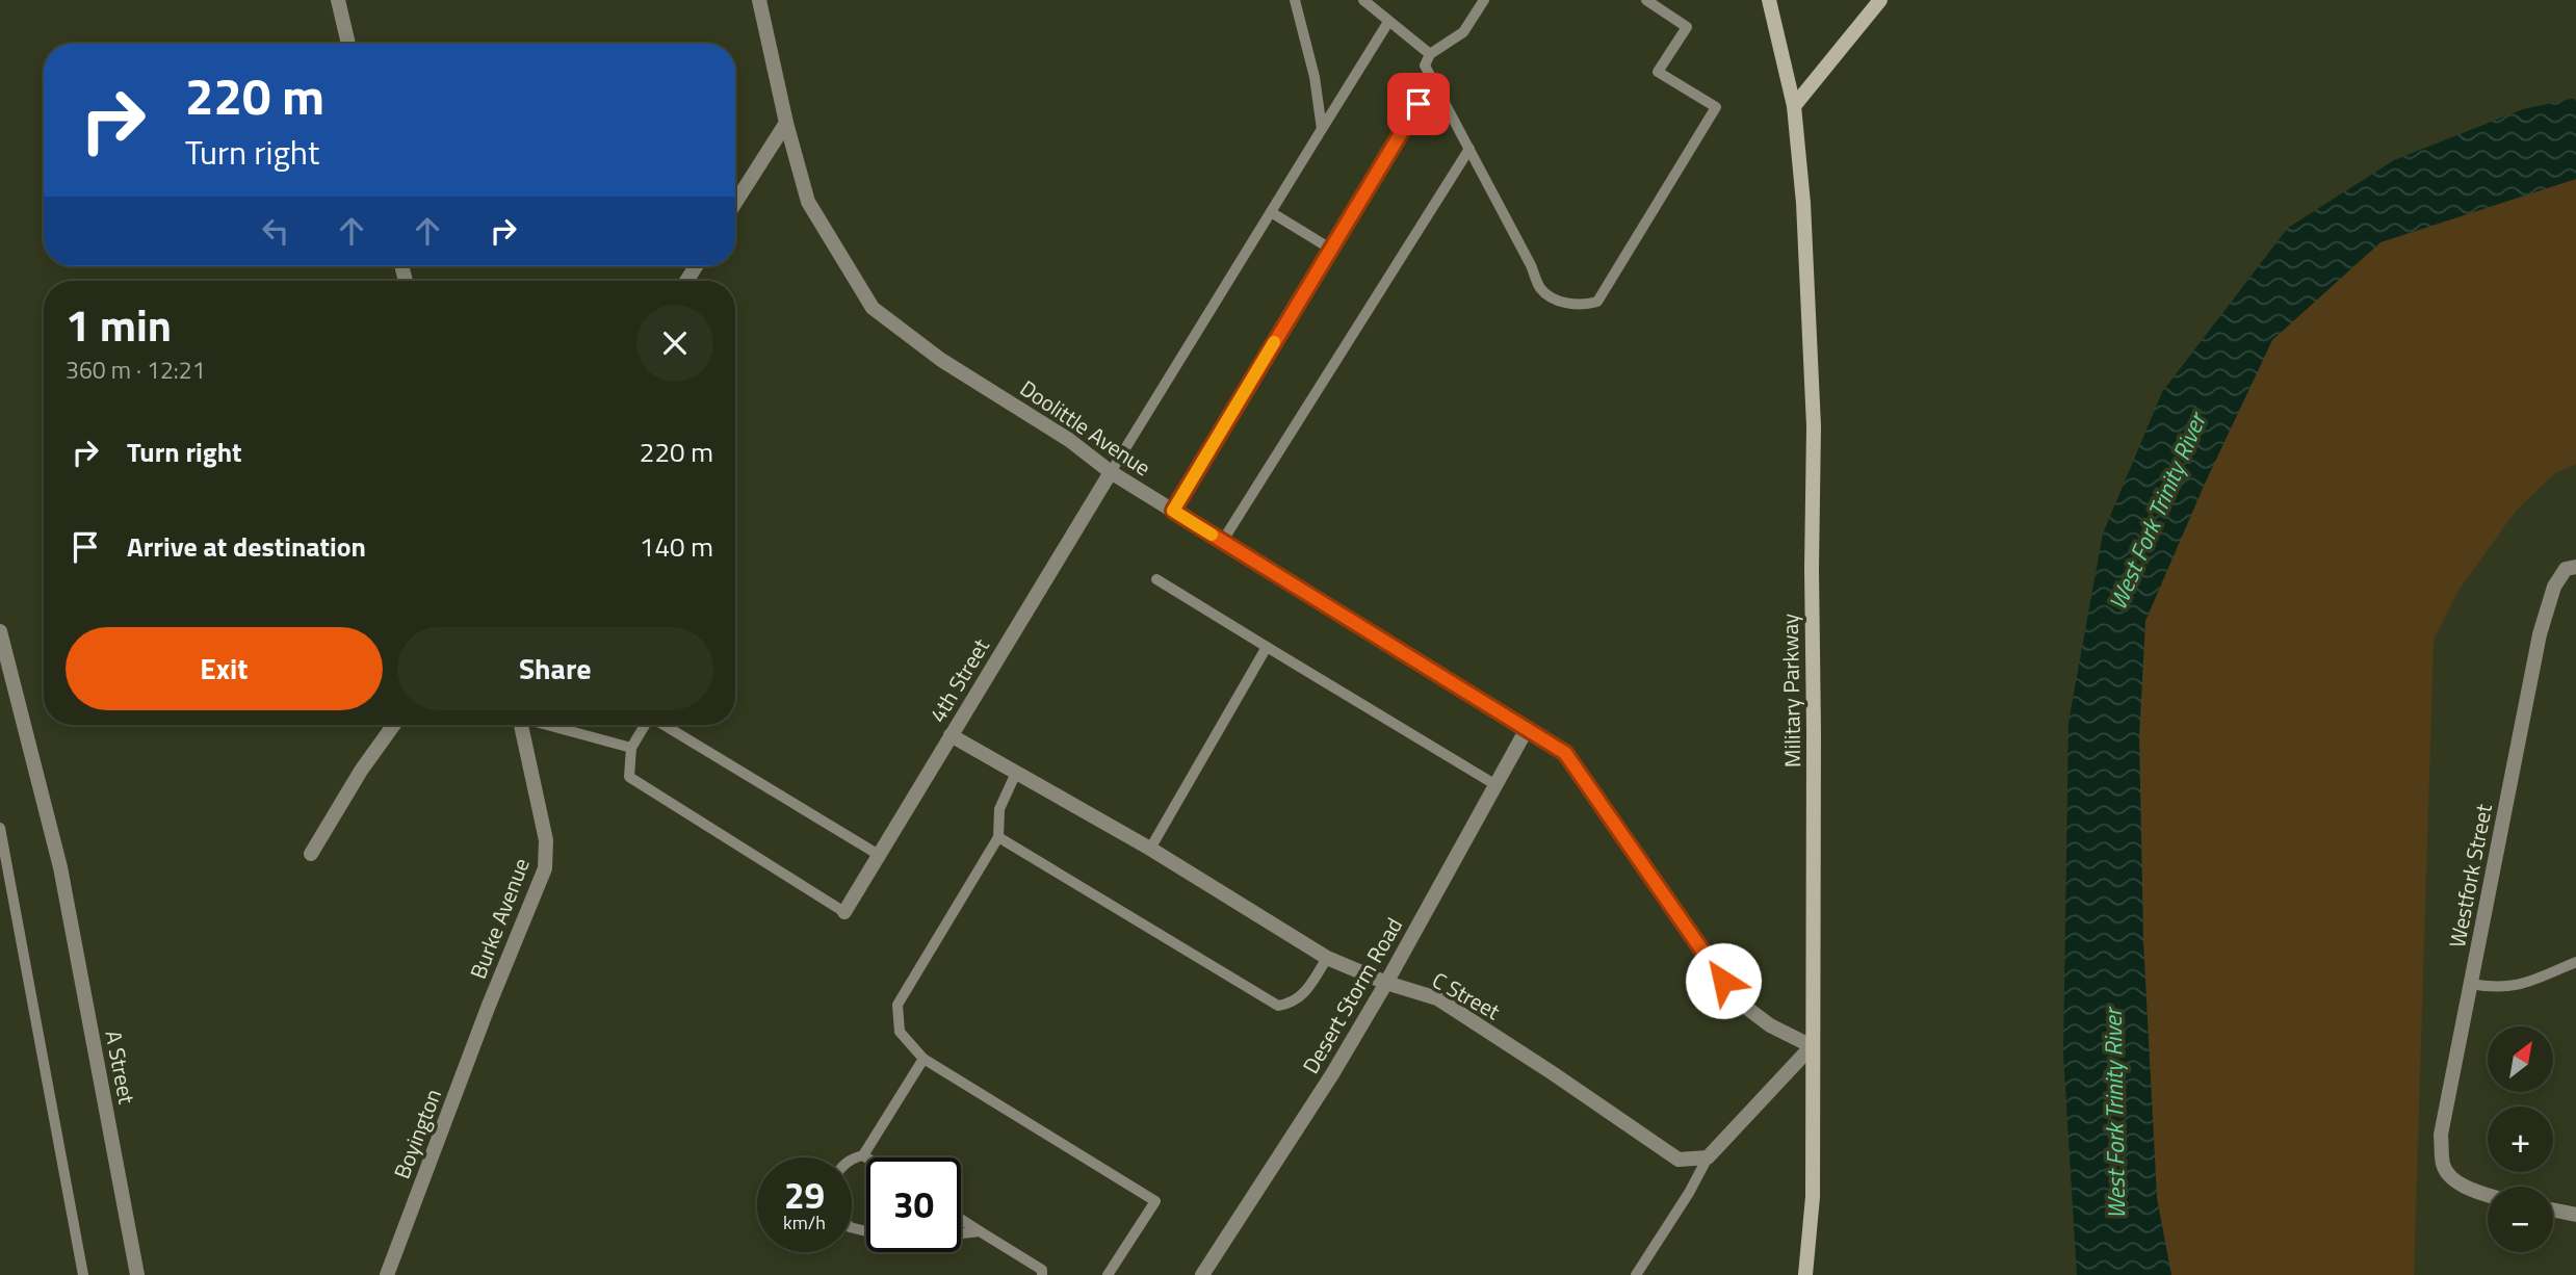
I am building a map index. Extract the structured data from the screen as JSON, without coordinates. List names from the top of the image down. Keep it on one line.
{"streets":{"street":["Doolittle Avenue","4th Street","Military Parkway","Westfork Street","Burke Avenue","Desert Storm Road","C Street","A Street","Boyington"]},"crossings":[["Doolittle Avenue","4th Street"],["Doolittle Avenue","Military Parkway"],["Doolittle Avenue","Desert Storm Road"],["4th Street","C Street"],["Burke Avenue","Boyington"],["Desert Storm Road","C Street"]],"water":["West Fork Trinity River"],"north":"top right","page":{"turn":["220 m","Turn right"],"heading":["1 min","360 m · 12:21"],"list":[{"name":"Turn right","value":"220 m"},{"name":"Arrive at destination","value":"140 m"}],"buttons":["Exit","Share"],"map_buttons":["+","−"],"speed":"29 km/h","limit":"30"}}
